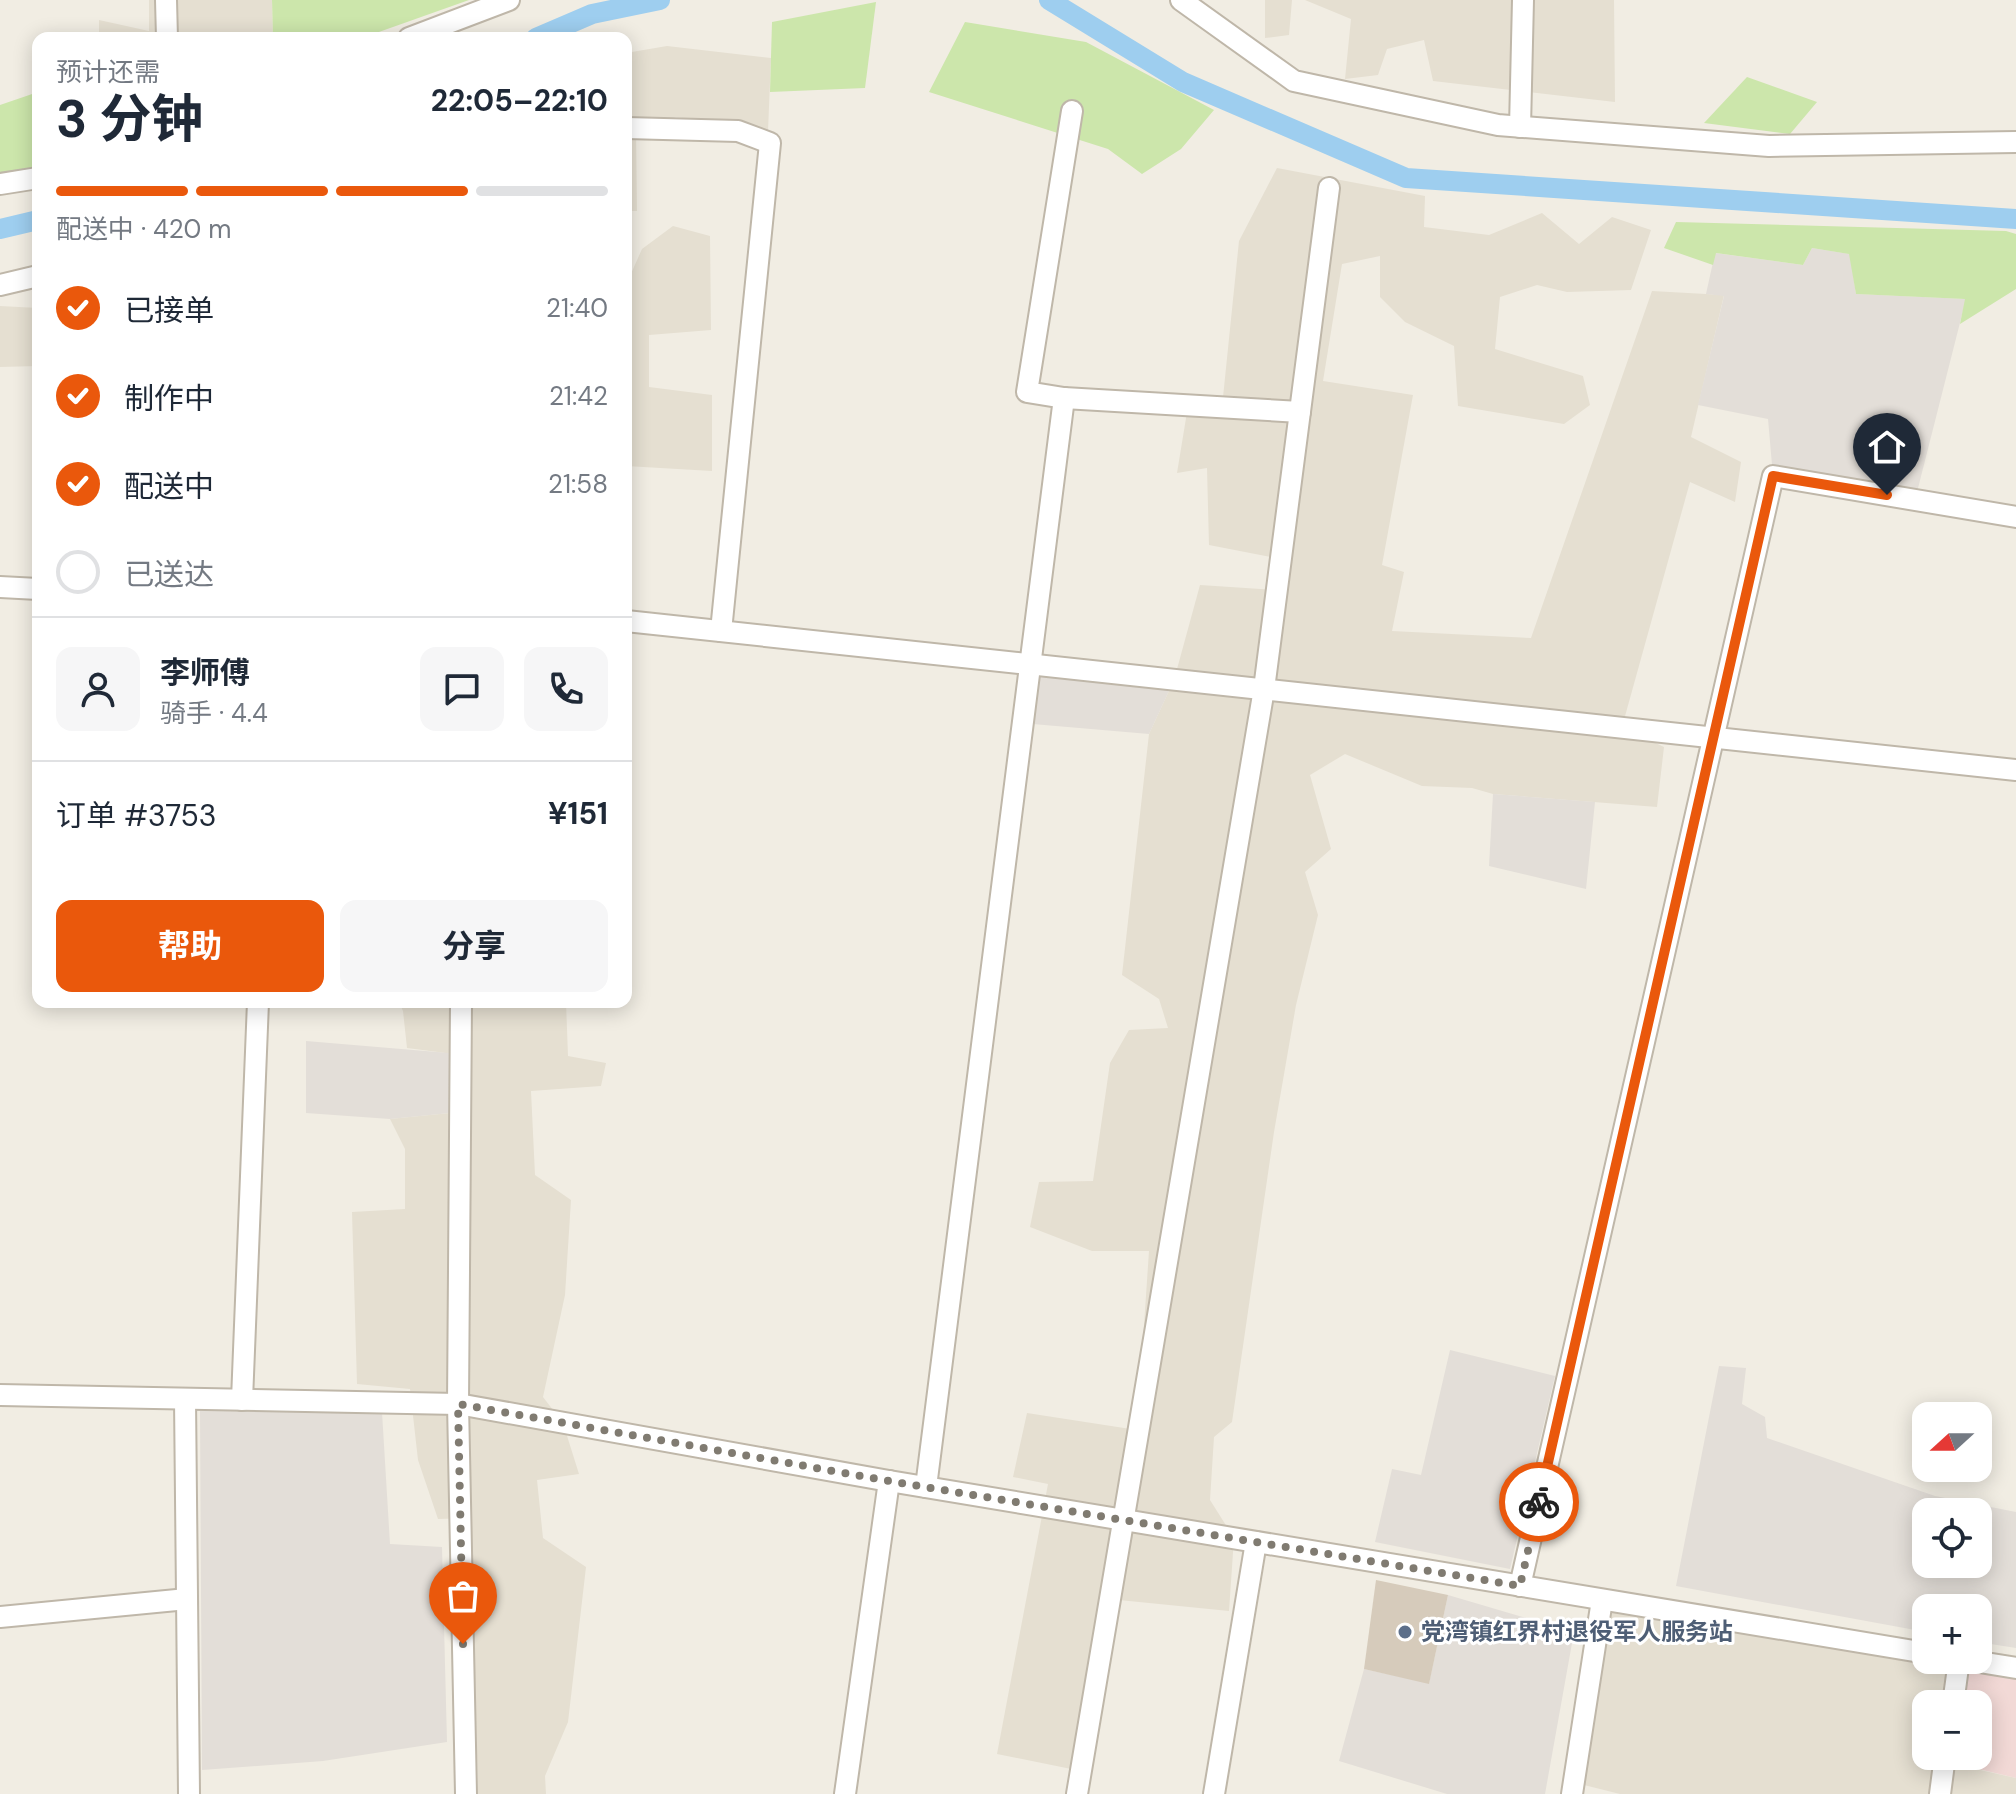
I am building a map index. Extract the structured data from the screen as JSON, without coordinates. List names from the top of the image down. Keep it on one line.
{"places":["党湾镇红界村退役军人服务站"],"north":"left","page":{"heading":["3 分钟","预计还需","22:05–22:10"],"panel":["李师傅","骑手 · 4.4","订单 #3753","¥151"],"bar":"配送中 · 420 m","list":[["已接单","21:40"],["制作中","21:42"],["配送中","21:58"],"已送达"],"buttons":["帮助","分享"],"map_buttons":["+","−"]}}
